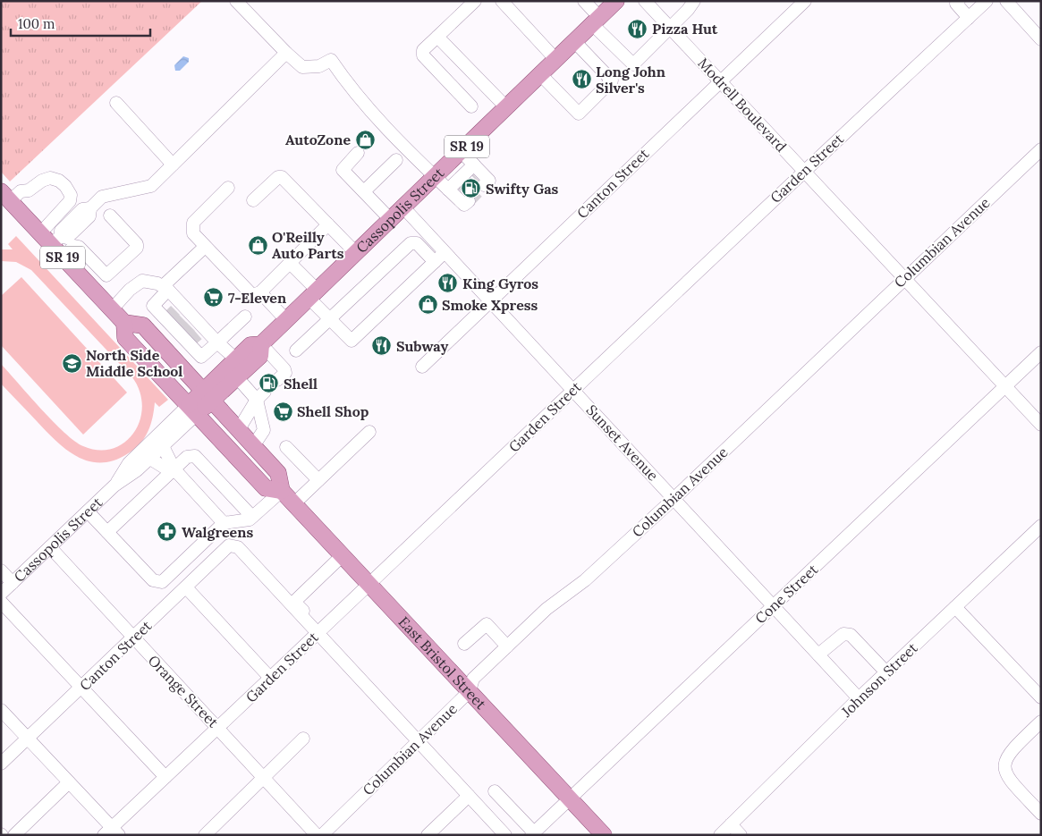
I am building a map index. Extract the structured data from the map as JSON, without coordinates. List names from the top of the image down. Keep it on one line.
{"streets":{"main road":["SR 19","Cassopolis Street","East Bristol Street"],"street":["Modrell Boulevard","Garden Street","Canton Street","Columbian Avenue","Sunset Avenue","Cone Street","Johnson Street","Orange Street"]},"crossings":[["Modrell Boulevard","Garden Street"],["Modrell Boulevard","Canton Street"],["Modrell Boulevard","Columbian Avenue"],["Modrell Boulevard","Cone Street"],["Garden Street","Canton Street"],["Garden Street","Sunset Avenue"],["Garden Street","East Bristol Street"],["Garden Street","Orange Street"],["Canton Street","Sunset Avenue"],["Canton Street","Orange Street"],["Cassopolis Street","Sunset Avenue"],["Cassopolis Street","East Bristol Street"],["Cassopolis Street","Orange Street"],["Columbian Avenue","Sunset Avenue"],["Columbian Avenue","East Bristol Street"],["Sunset Avenue","Cone Street"],["Sunset Avenue","Johnson Street"],["Cone Street","East Bristol Street"]],"places":{"restaurant":["Pizza Hut","Long John Silver's","King Gyros","Subway"],"shop":["AutoZone","O'Reilly Auto Parts","Smoke Xpress"],"fuel station":["Swifty Gas","Shell"],"supermarket":["7-Eleven","Shell Shop"],"school or university":["North Side Middle School"],"pharmacy":["Walgreens"]},"scale_bar":"100 m"}
